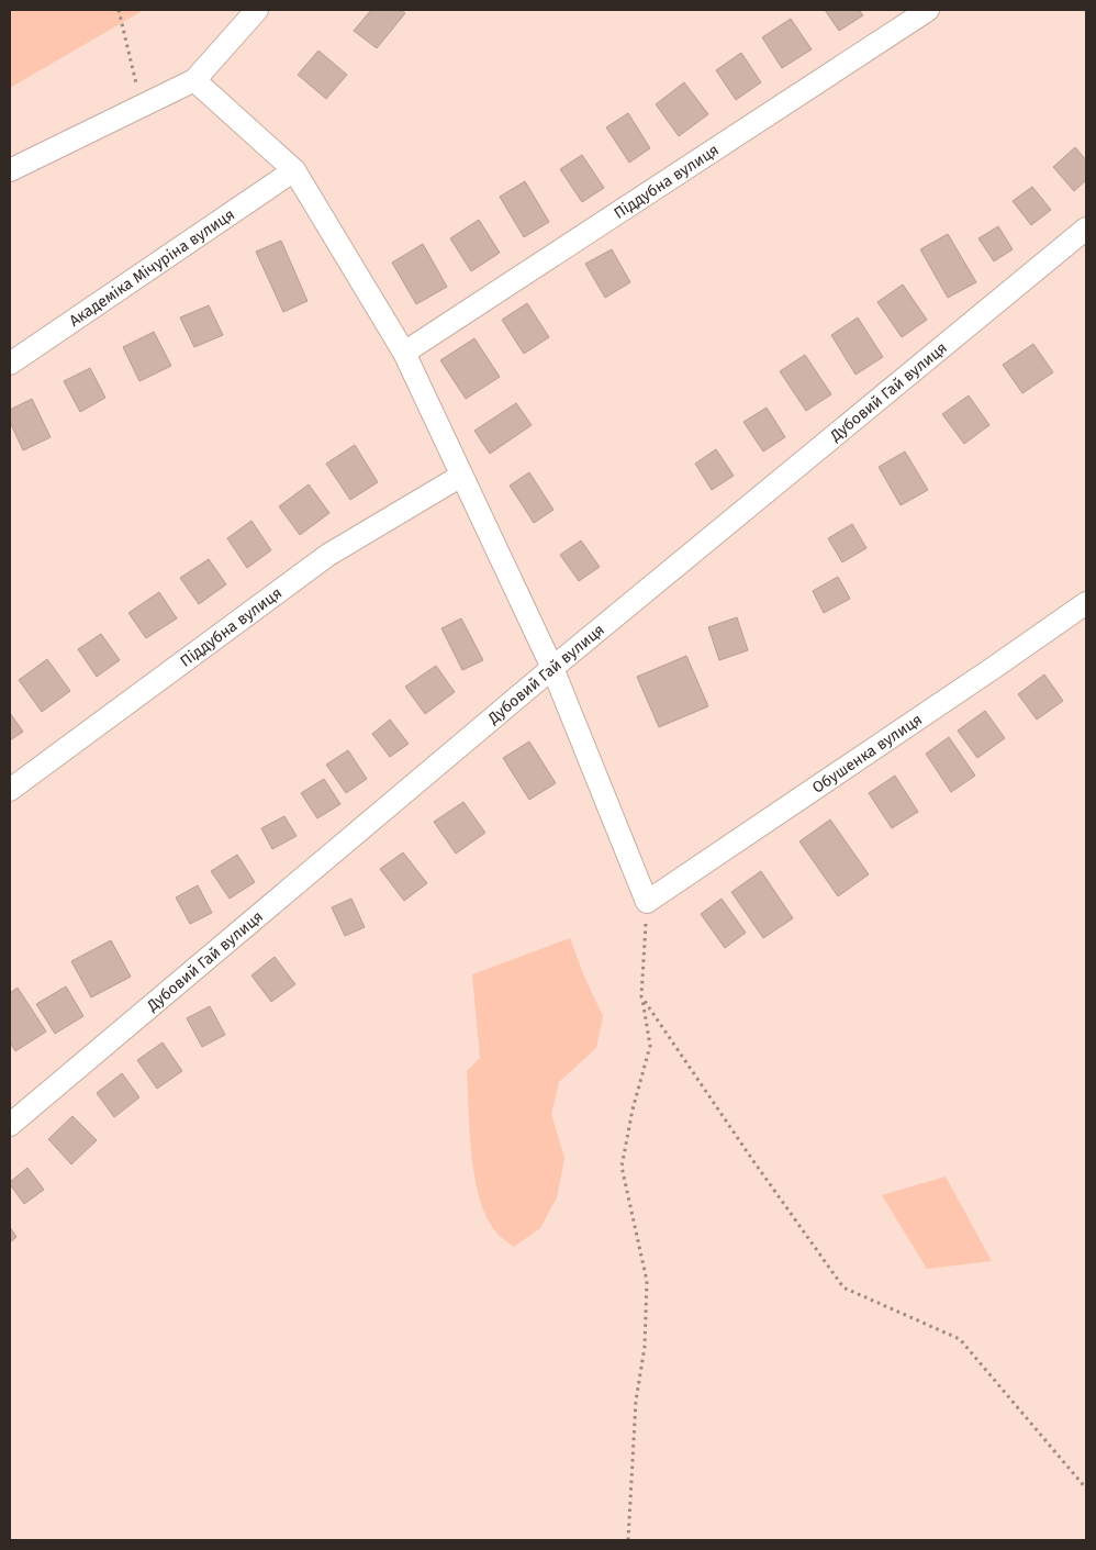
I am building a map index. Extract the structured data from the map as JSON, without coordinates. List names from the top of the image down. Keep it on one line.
{"streets":{"street":["Піддубна вулиця","Академіка Мічуріна вулиця","Дубовий Гай вулиця","Обушенка вулиця"]}}
